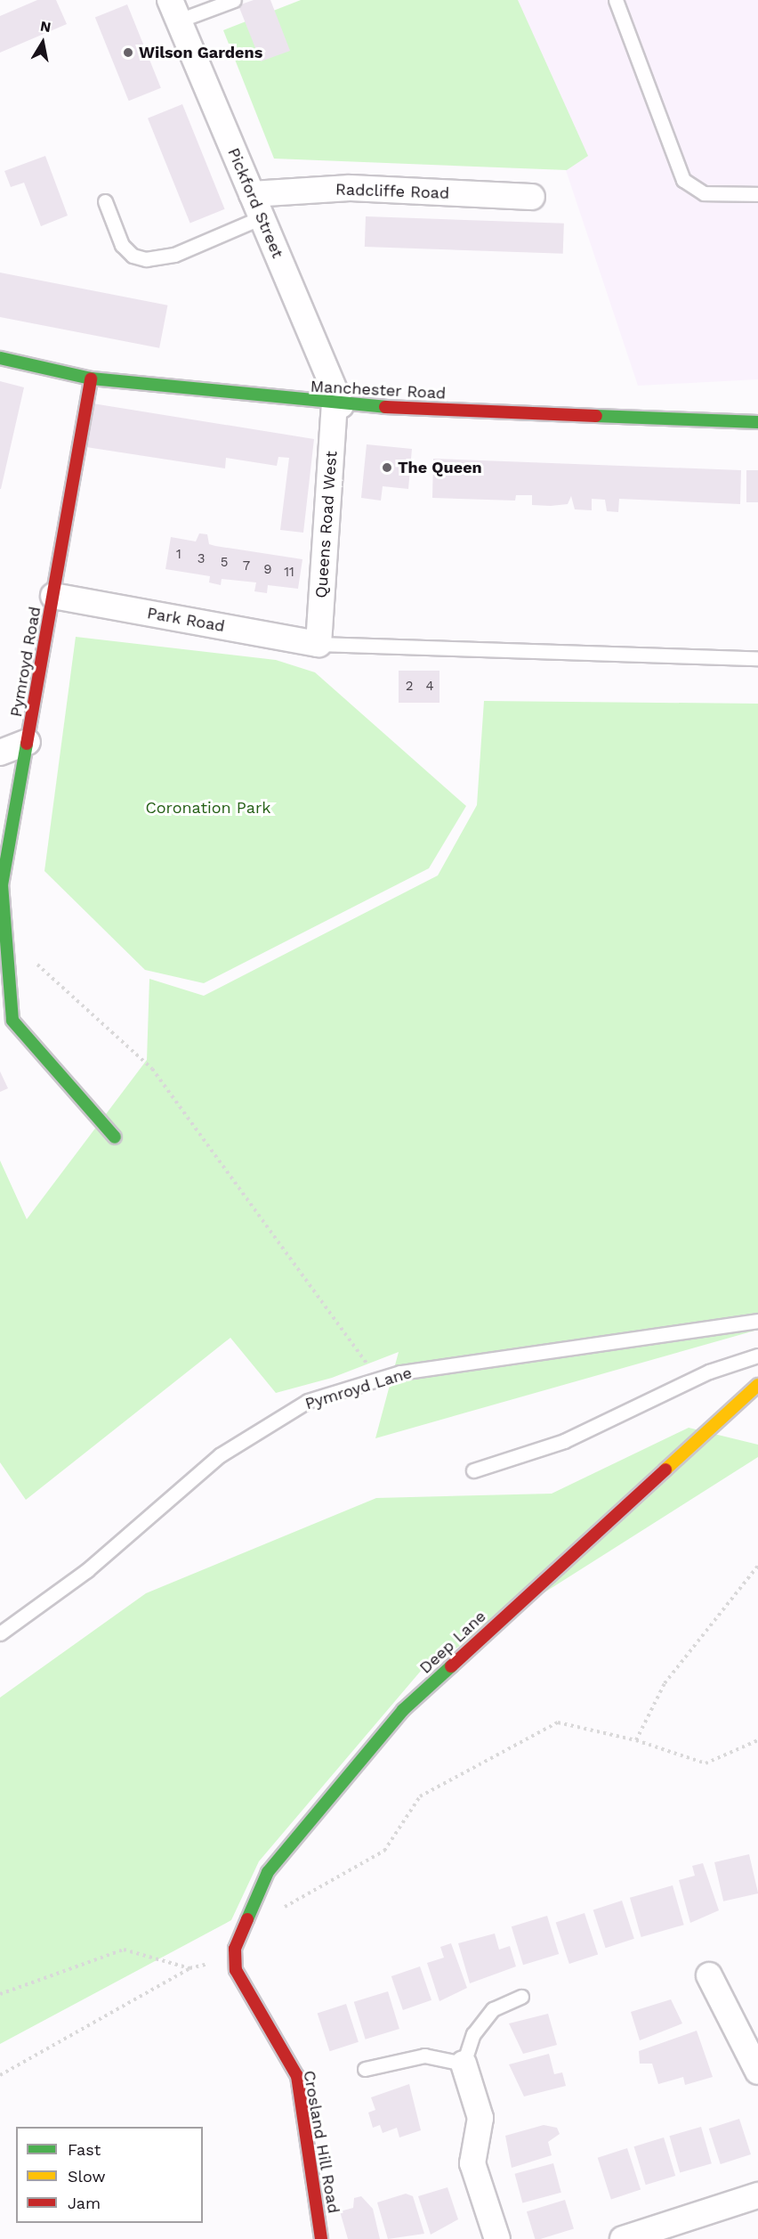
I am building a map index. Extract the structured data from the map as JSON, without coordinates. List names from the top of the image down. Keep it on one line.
{"streets":{"street":["Radcliffe Road","Pickford Street","Manchester Road","Queens Road West","Park Road","Pymroyd Road","Deep Lane","Crosland Hill Road"],"lane":["Pymroyd Lane"]},"crossings":[["Radcliffe Road","Pickford Street"],["Pickford Street","Manchester Road"],["Pickford Street","Queens Road West"],["Manchester Road","Queens Road West"],["Manchester Road","Pymroyd Road"],["Queens Road West","Park Road"],["Park Road","Pymroyd Road"],["Deep Lane","Crosland Hill Road"]],"parks":["Coronation Park"],"places":["Wilson Gardens","The Queen"],"house_numbers":["1","3","5","7","9","11","2","4"],"legend":["Fast","Slow","Jam"],"north":"top"}
